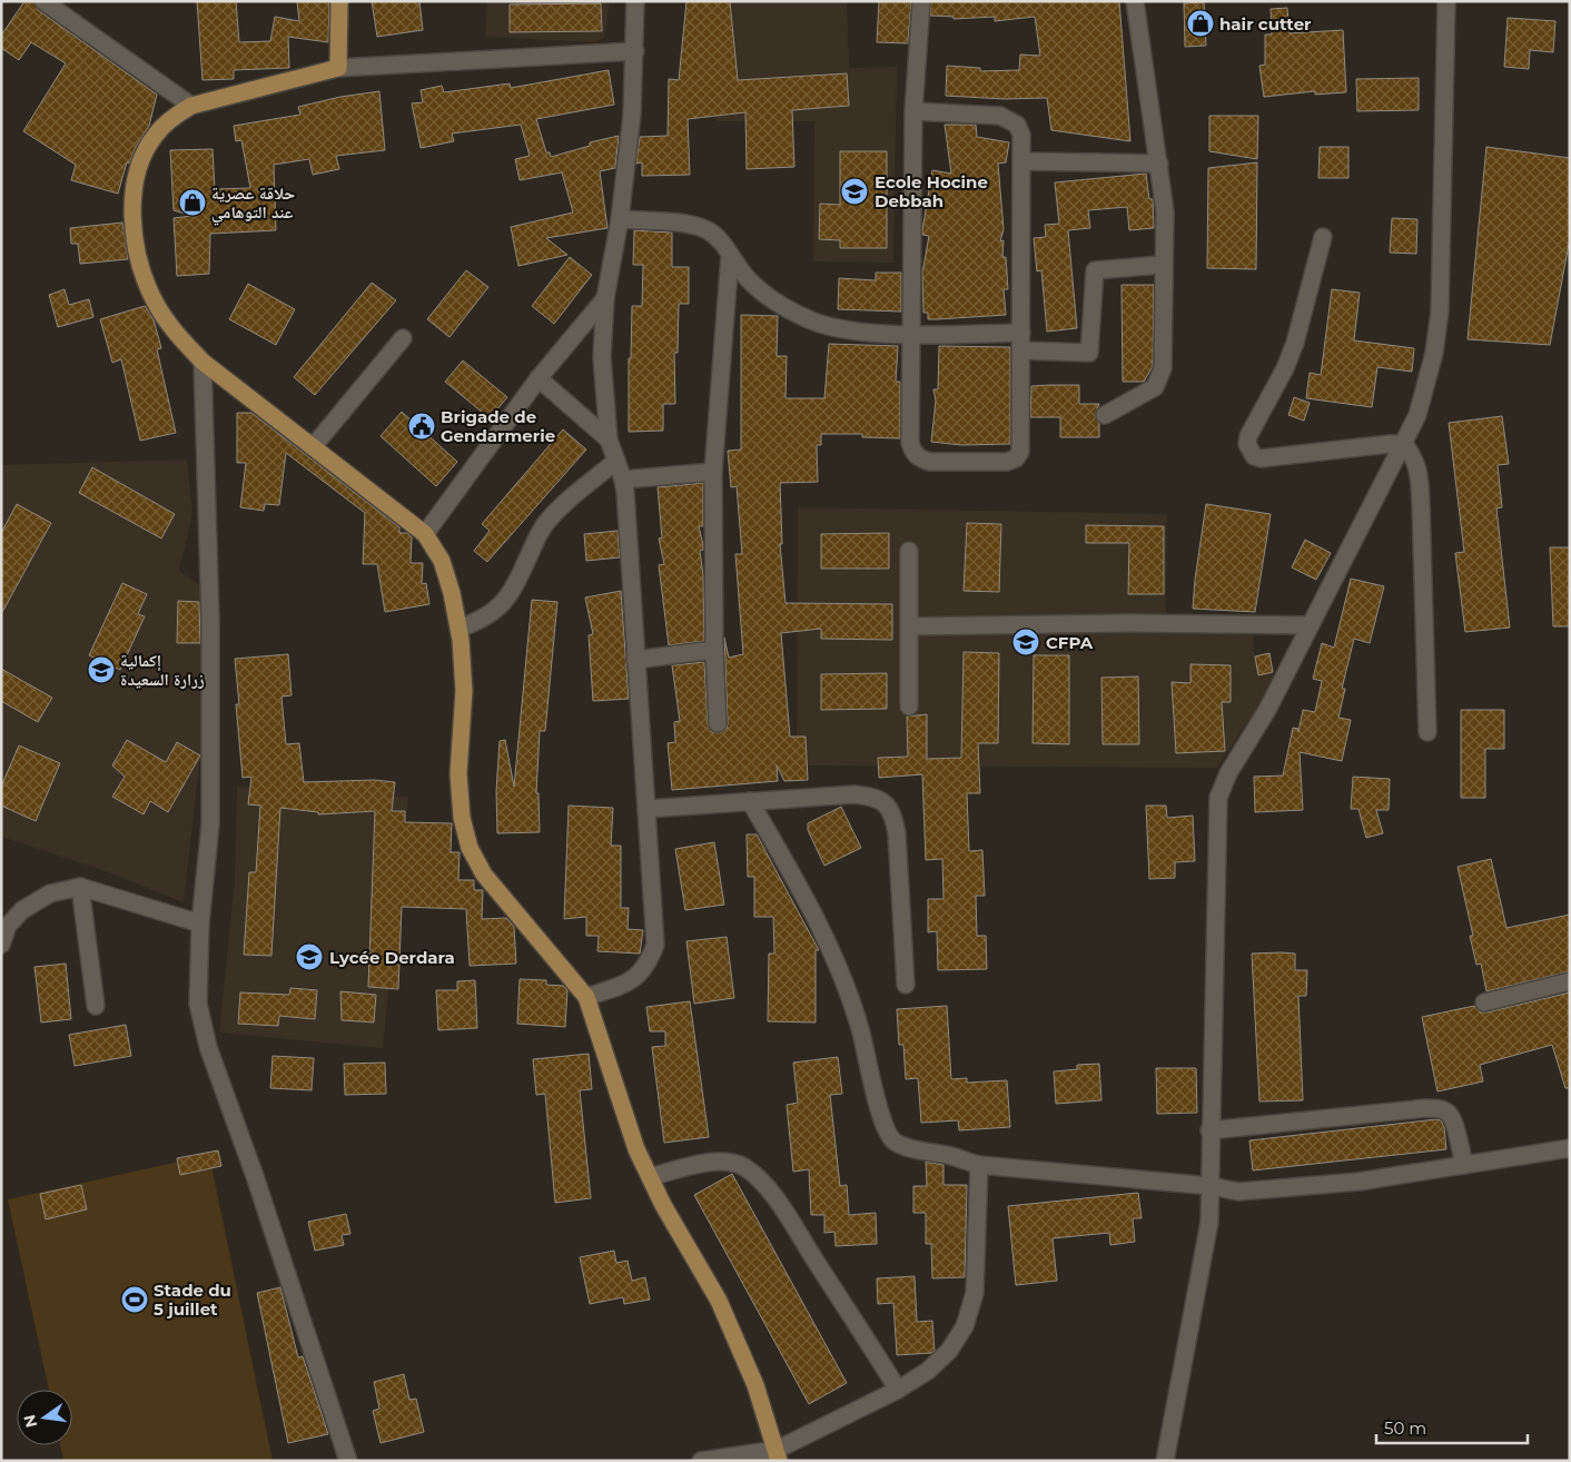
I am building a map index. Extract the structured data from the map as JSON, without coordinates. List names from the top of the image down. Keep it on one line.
{"places":{"shop":["hair cutter","حلاقة عصرية عند التوهامي"],"school or university":["Ecole Hocine Debbah","CFPA","إكمالية زرارة السعيدة","Lycée Derdara"],"public building":["Brigade de Gendarmerie"],"sports":["Stade du 5 juillet"]},"scale_bar":"50 m","north":"left"}
